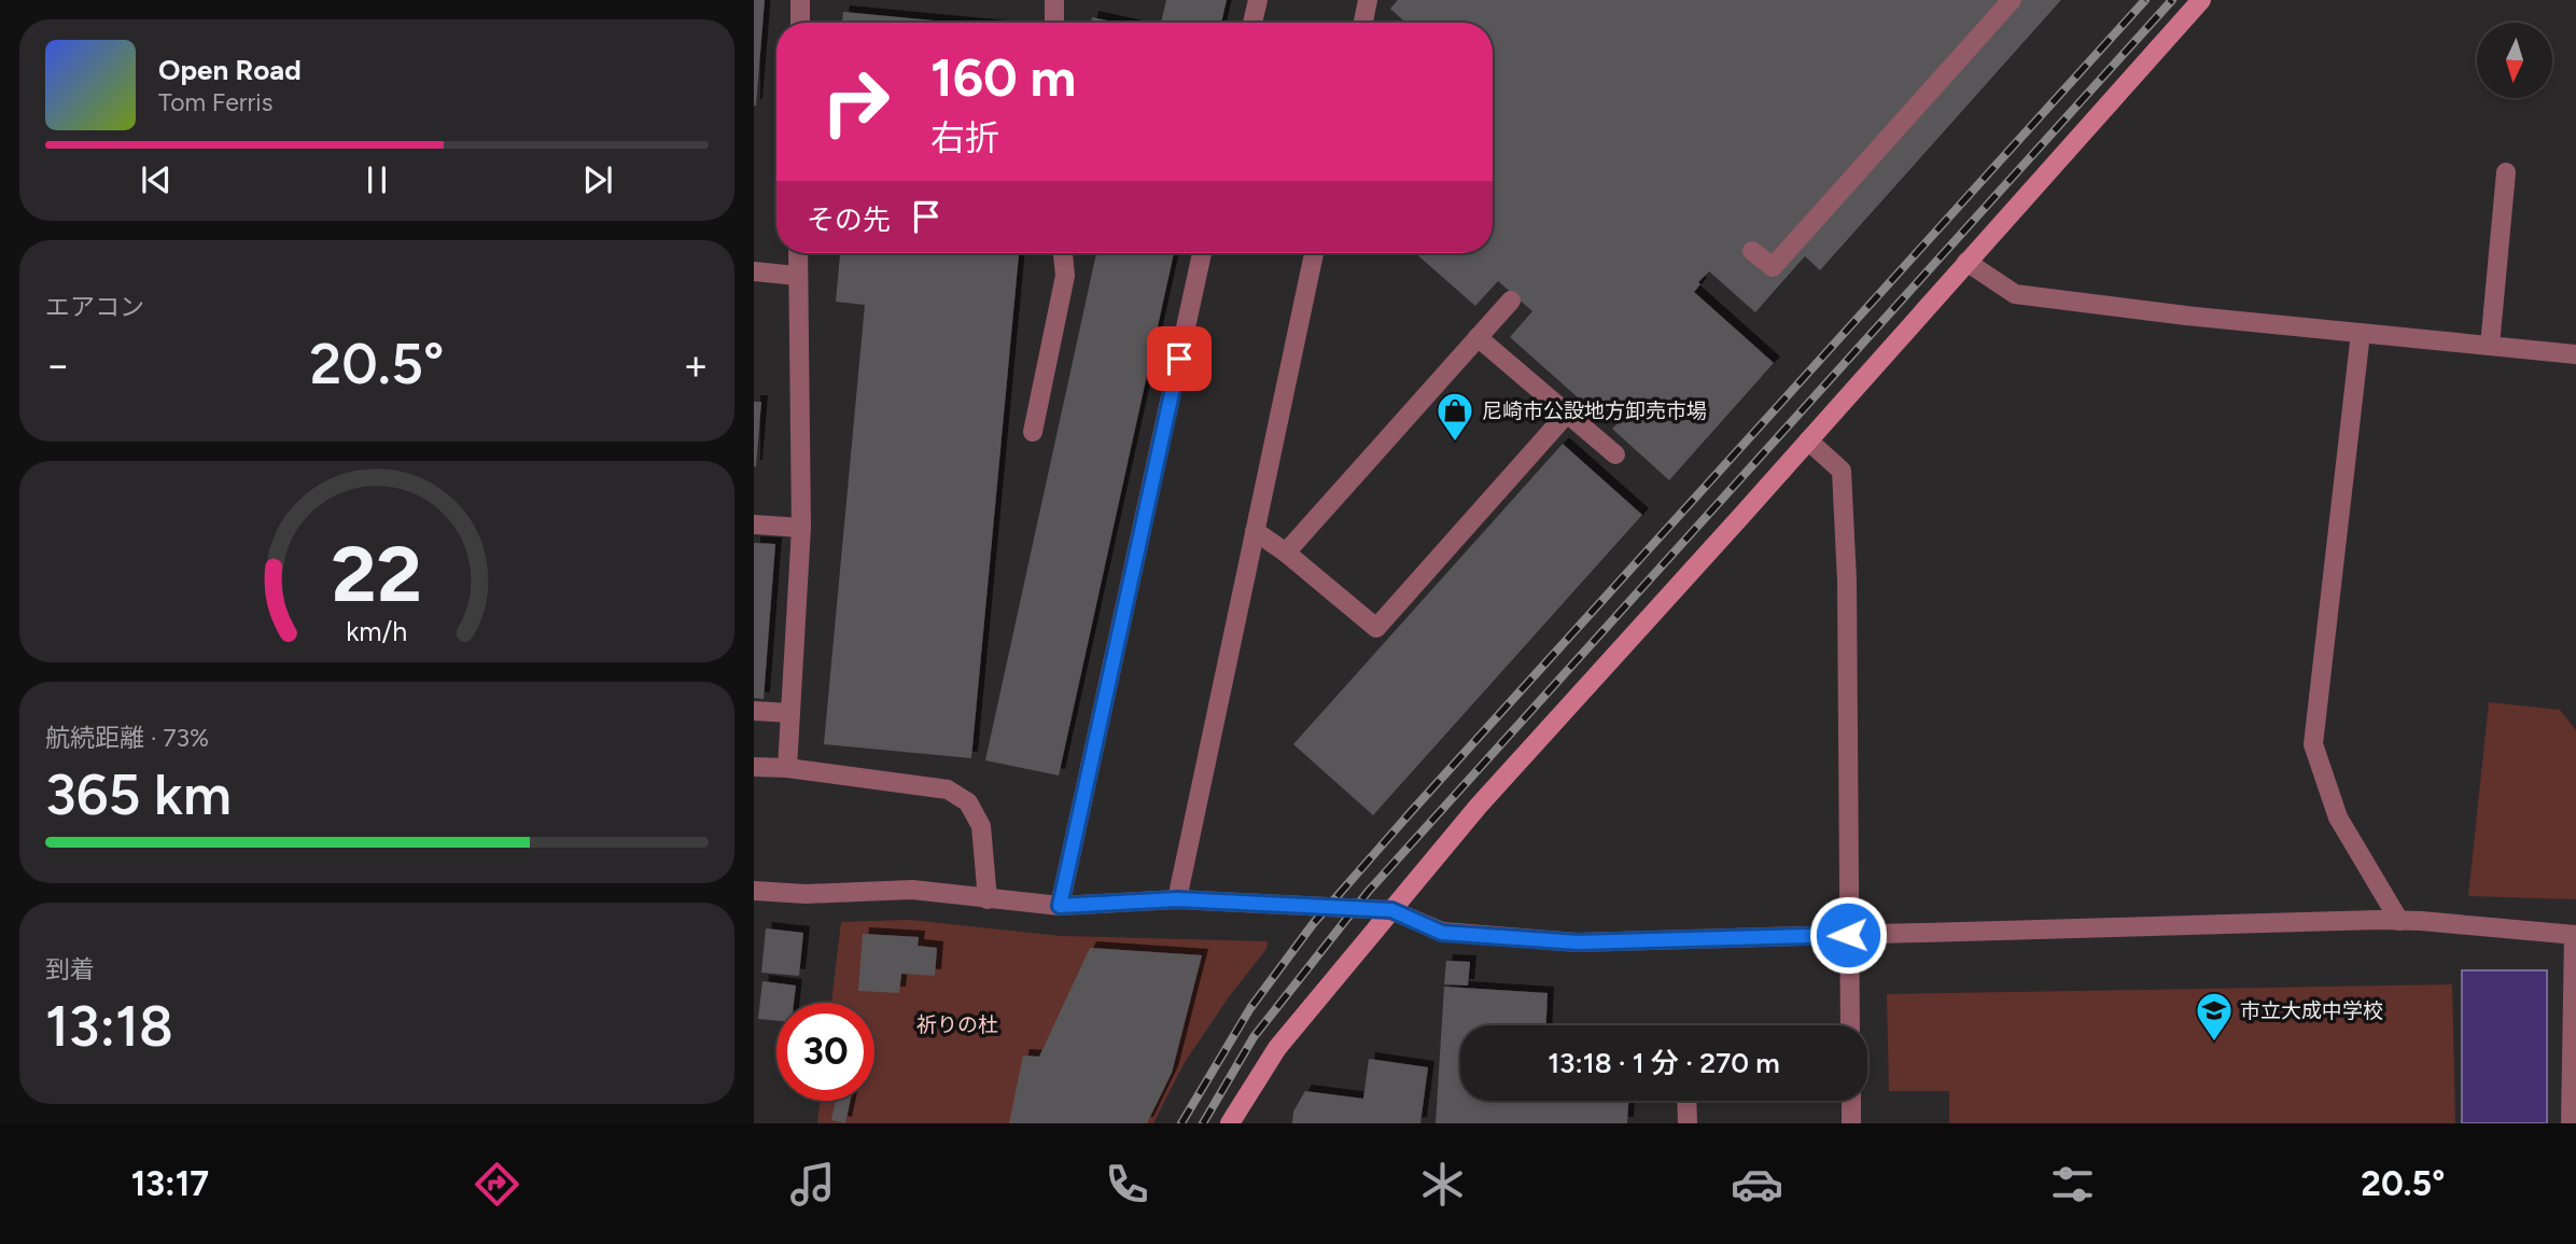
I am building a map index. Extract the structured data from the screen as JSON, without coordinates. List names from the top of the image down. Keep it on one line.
{"parks":["祈りの杜"],"places":{"shop":["尼崎市公設地方卸売市場"],"school or university":["市立大成中学校"]},"north":"bottom","page":{"turn":["160 m","右折"],"song":["Open Road","Tom Ferris"],"then":"その先","tile":["エアコン",["航続距離 · 73%","365 km"],["到着","13:18"]],"heat":["−","20.5°","+"],"limit":"30","trip":"13:18 · 1 分 · 270 m","tabs":["13:17","20.5°"],"gauge":["22","km/h"]}}
